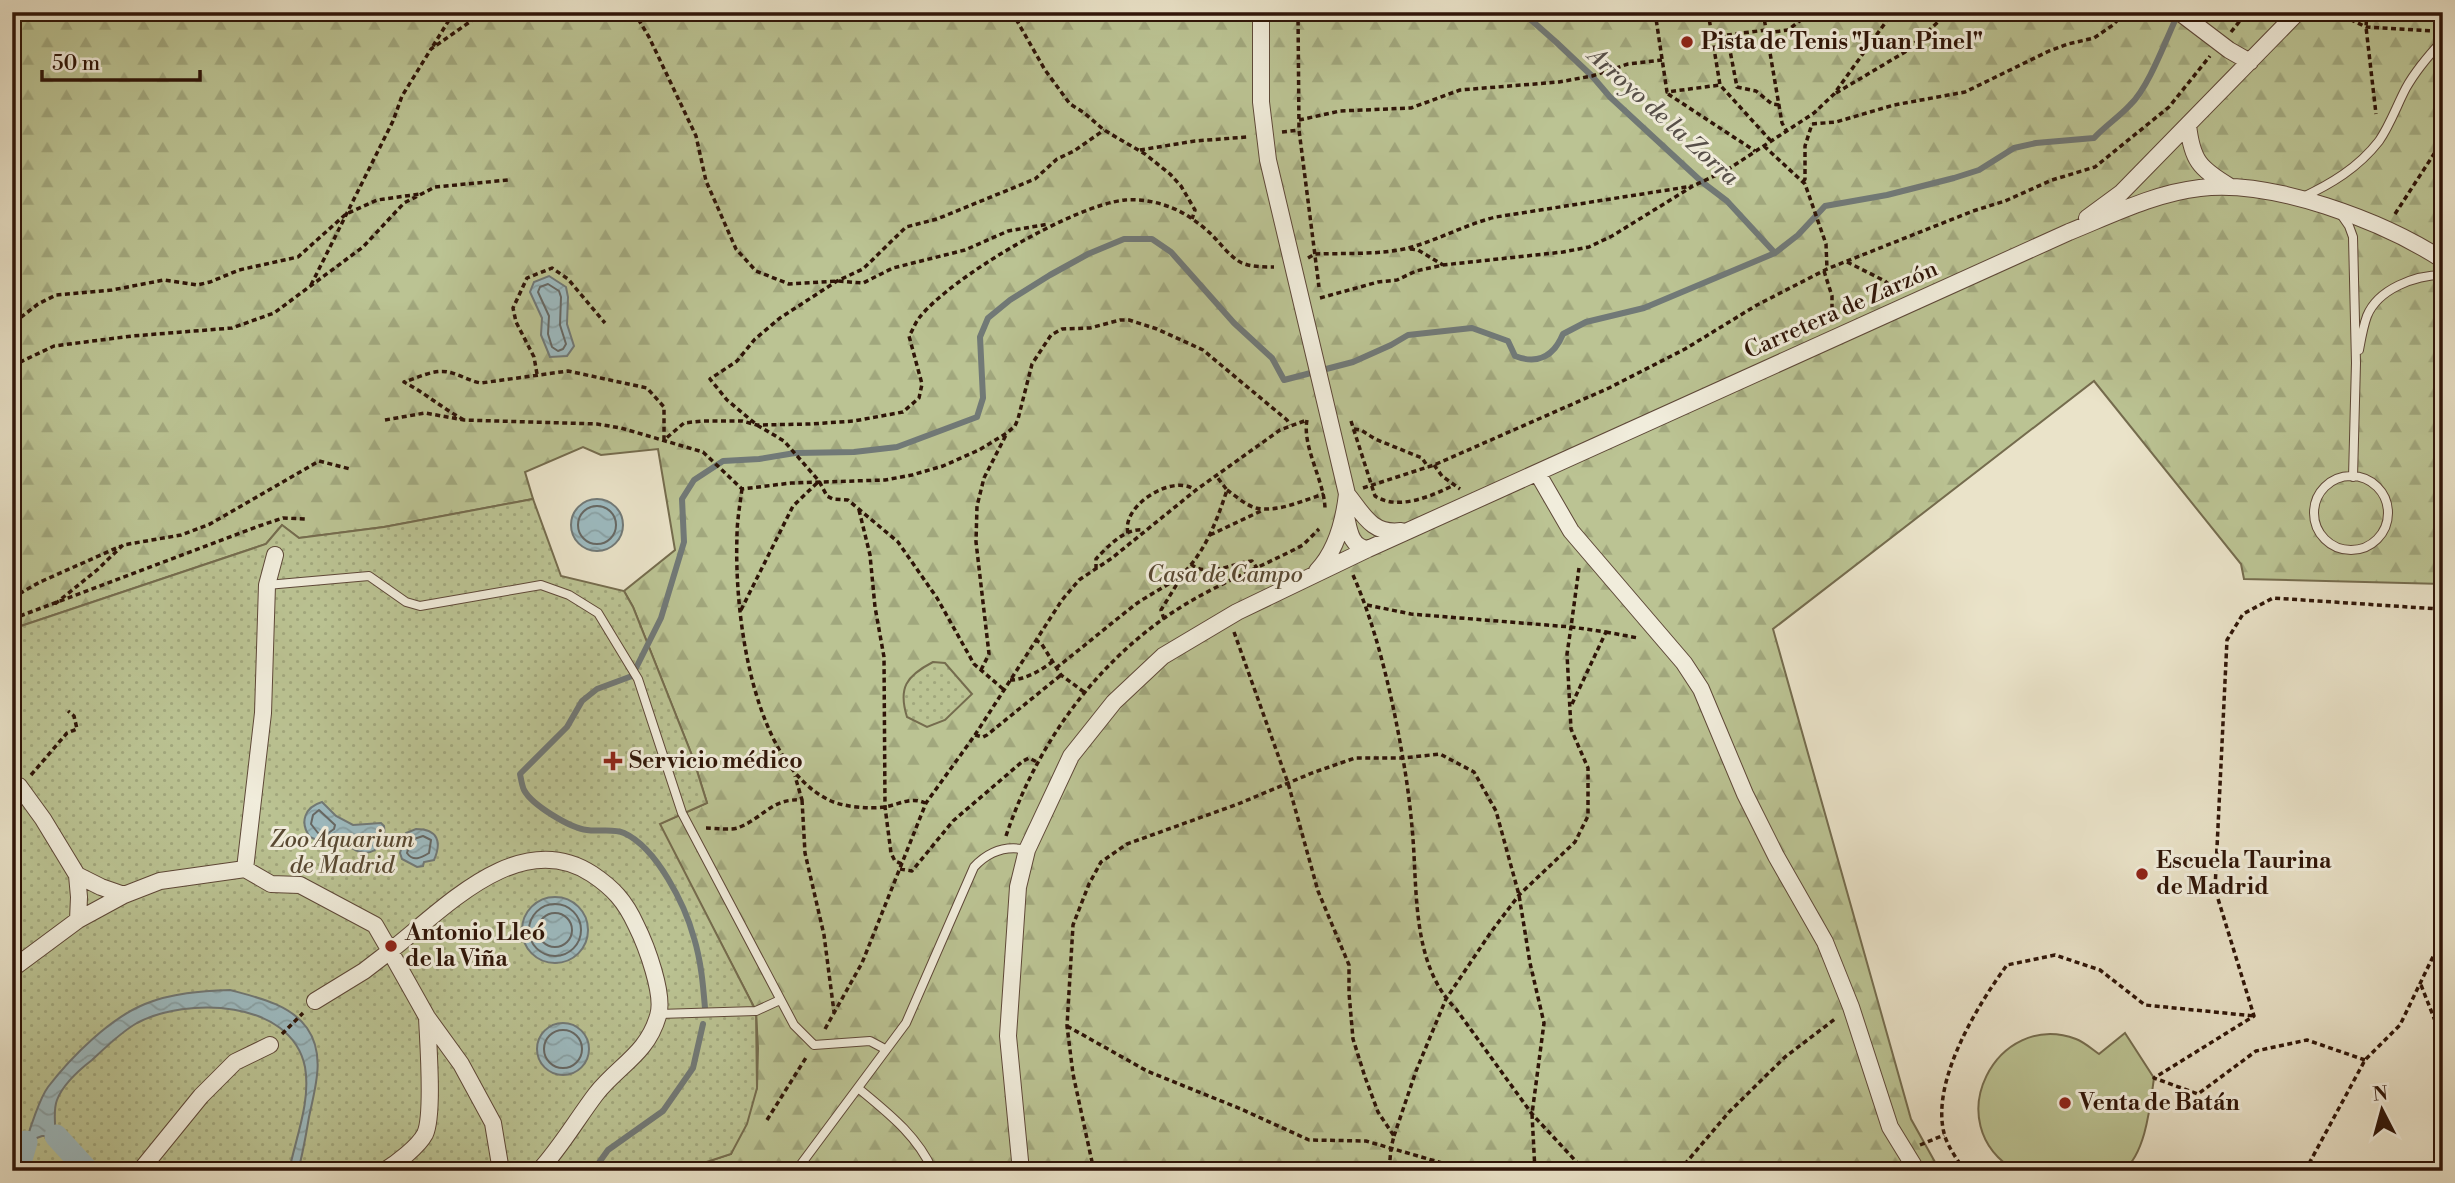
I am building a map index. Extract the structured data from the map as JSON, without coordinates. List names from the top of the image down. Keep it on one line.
{"streets":{"street":["Carretera de Zarzón"]},"water":["Arroyo de la Zorra"],"parks":["Casa de Campo","Zoo Aquarium de Madrid"],"places":{"other":["Pista de Tenis \"Juan Pinel\"","Escuela Taurina de Madrid","Antonio Lleó de la Viña","Venta de Batán"],"health":["Servicio médico"]},"scale_bar":"50 m","north":"top"}
